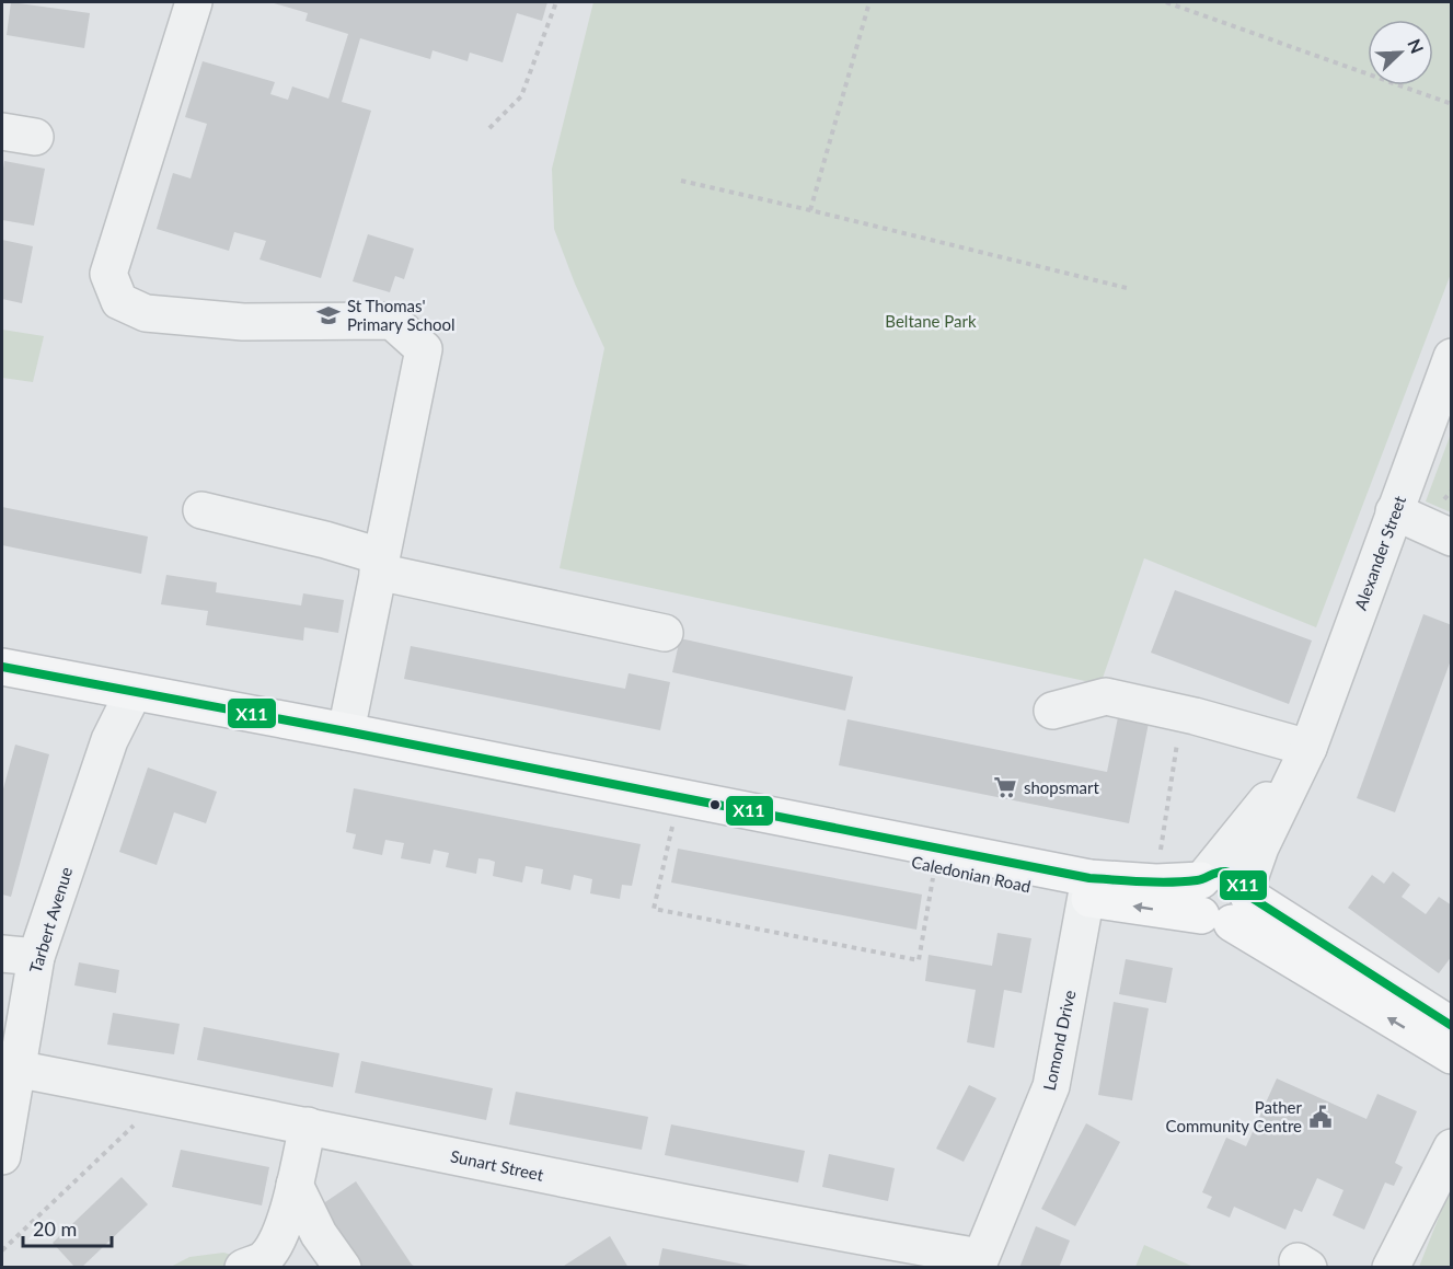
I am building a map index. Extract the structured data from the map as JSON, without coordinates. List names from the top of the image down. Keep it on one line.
{"streets":{"main road":["Caledonian Road"],"street":["Alexander Street","Tarbert Avenue","Lomond Drive","Sunart Street"]},"crossings":[["Alexander Street","Caledonian Road"],["Caledonian Road","Tarbert Avenue"],["Caledonian Road","Lomond Drive"],["Tarbert Avenue","Sunart Street"],["Lomond Drive","Sunart Street"]],"parks":["Beltane Park"],"places":{"school or university":["St Thomas' Primary School"],"supermarket":["shopsmart"],"public building":["Pather Community Centre"]},"lines":["transit line X11"],"scale_bar":"20 m","north":"top right"}
